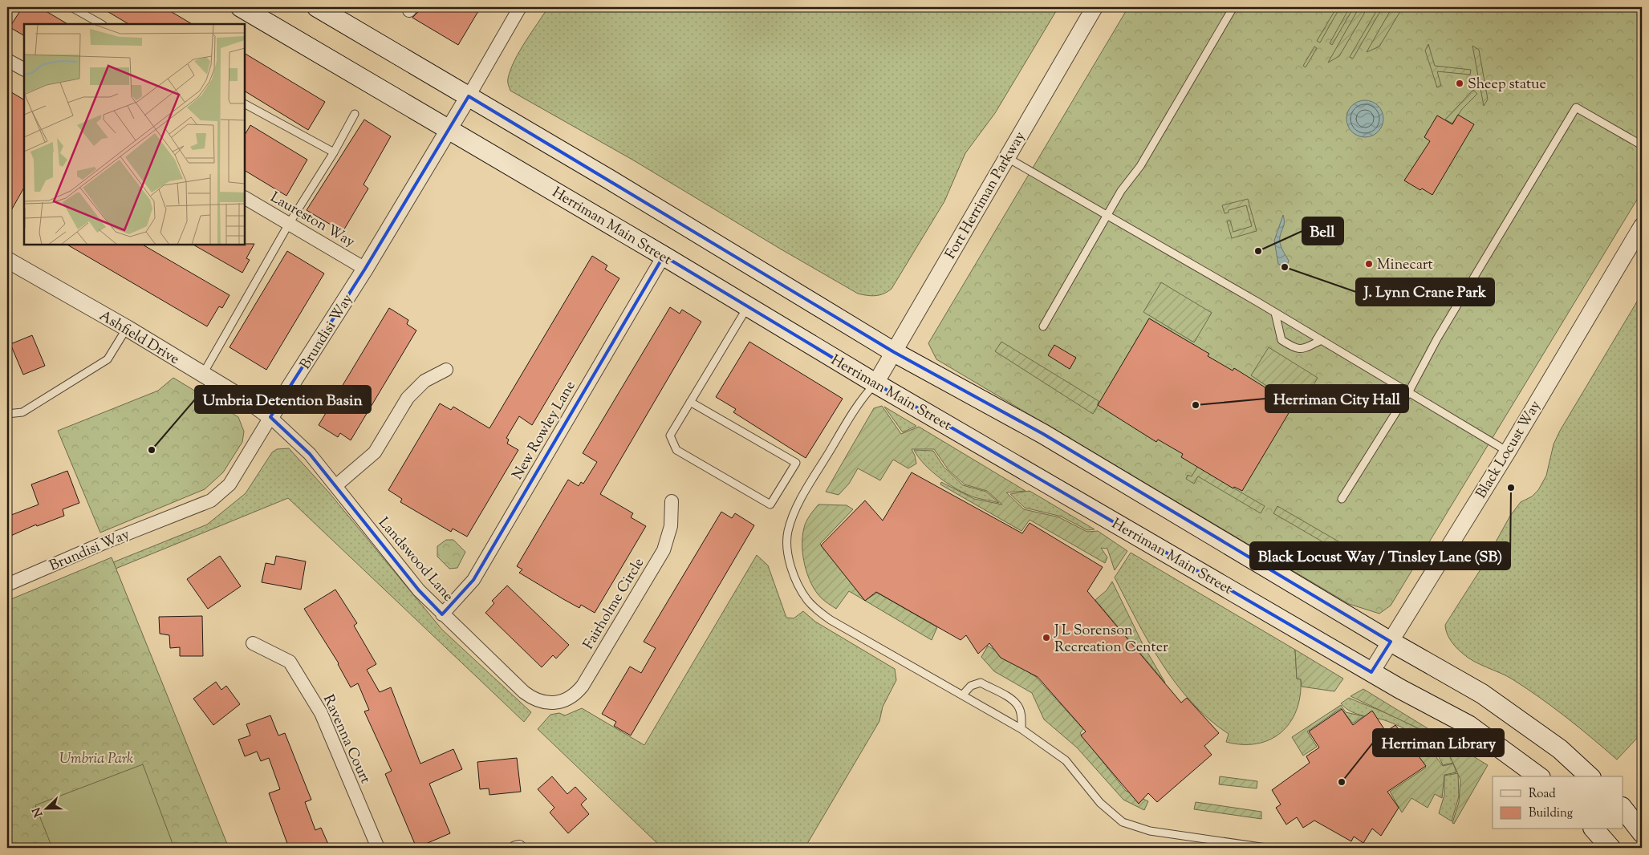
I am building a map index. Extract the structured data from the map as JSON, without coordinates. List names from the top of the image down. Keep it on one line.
{"streets":{"main road":["Herriman Main Street"],"street":["Fort Herriman Parkway","Laureston Way","Brundisi Way","Ashfield Drive","New Rowley Lane","Black Locust Way","Landswood Lane","Fairholme Circle","Ravenna Court"]},"crossings":[["Fort Herriman Parkway","Herriman Main Street"],["Laureston Way","Brundisi Way"],["Herriman Main Street","Brundisi Way"],["Herriman Main Street","New Rowley Lane"],["Herriman Main Street","Black Locust Way"],["Brundisi Way","Ashfield Drive"],["Brundisi Way","Landswood Lane"],["Ashfield Drive","Landswood Lane"],["New Rowley Lane","Landswood Lane"],["Landswood Lane","Fairholme Circle"]],"parks":["Umbria Park"],"places":["Sheep statue","Bell","Minecart","J. Lynn Crane Park","Herriman City Hall","Umbria Detention Basin","Black Locust Way / Tinsley Lane (SB)","J L Sorenson Recreation Center","Herriman Library"],"legend":["Road","Building"],"north":"left"}
